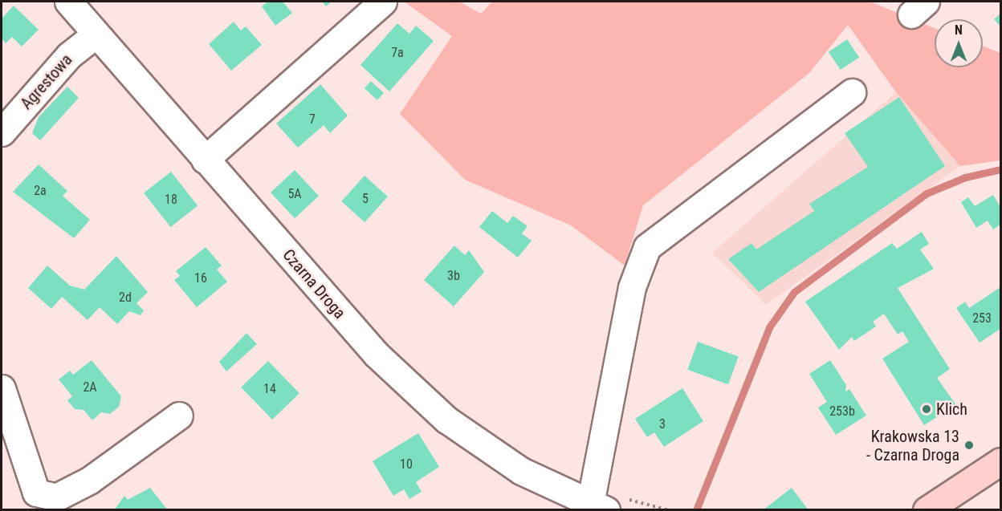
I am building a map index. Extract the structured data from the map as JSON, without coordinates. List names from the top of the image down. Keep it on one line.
{"streets":{"street":["Agrestowa","Czarna Droga"]},"crossings":[["Agrestowa","Czarna Droga"]],"places":["Klich","Krakowska 13 - Czarna Droga"],"house_numbers":["7a","7","2a","5A","5","18","3b","16","2d","253","2A","14","253b","3","10"],"north":"top"}
